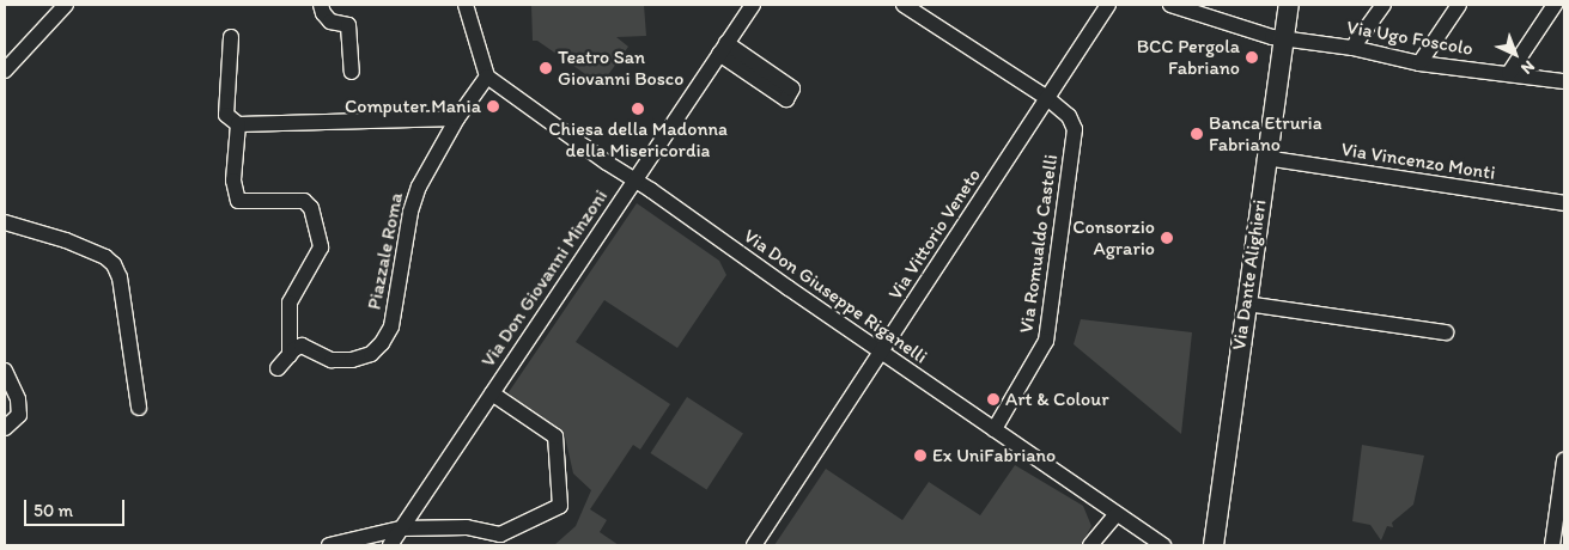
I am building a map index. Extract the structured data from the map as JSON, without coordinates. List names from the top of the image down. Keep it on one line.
{"streets":{"main road":["Via Dante Alighieri"],"street":["Via Ugo Foscolo","Via Vincenzo Monti","Via Vittorio Veneto","Via Romualdo Castelli","Piazzale Roma","Via Don Giovanni Minzoni","Via Don Giuseppe Riganelli"]},"crossings":[["Via Ugo Foscolo","Via Dante Alighieri"],["Via Vincenzo Monti","Via Dante Alighieri"],["Via Vittorio Veneto","Via Romualdo Castelli"],["Via Vittorio Veneto","Via Don Giuseppe Riganelli"],["Via Romualdo Castelli","Via Don Giuseppe Riganelli"],["Via Don Giovanni Minzoni","Via Don Giuseppe Riganelli"]],"places":["BCC Pergola Fabriano","Teatro San Giovanni Bosco","Computer Mania","Chiesa della Madonna della Misericordia","Banca Etruria Fabriano","Consorzio Agrario","Art & Colour","Ex UniFabriano"],"scale_bar":"50 m","north":"bottom right"}
